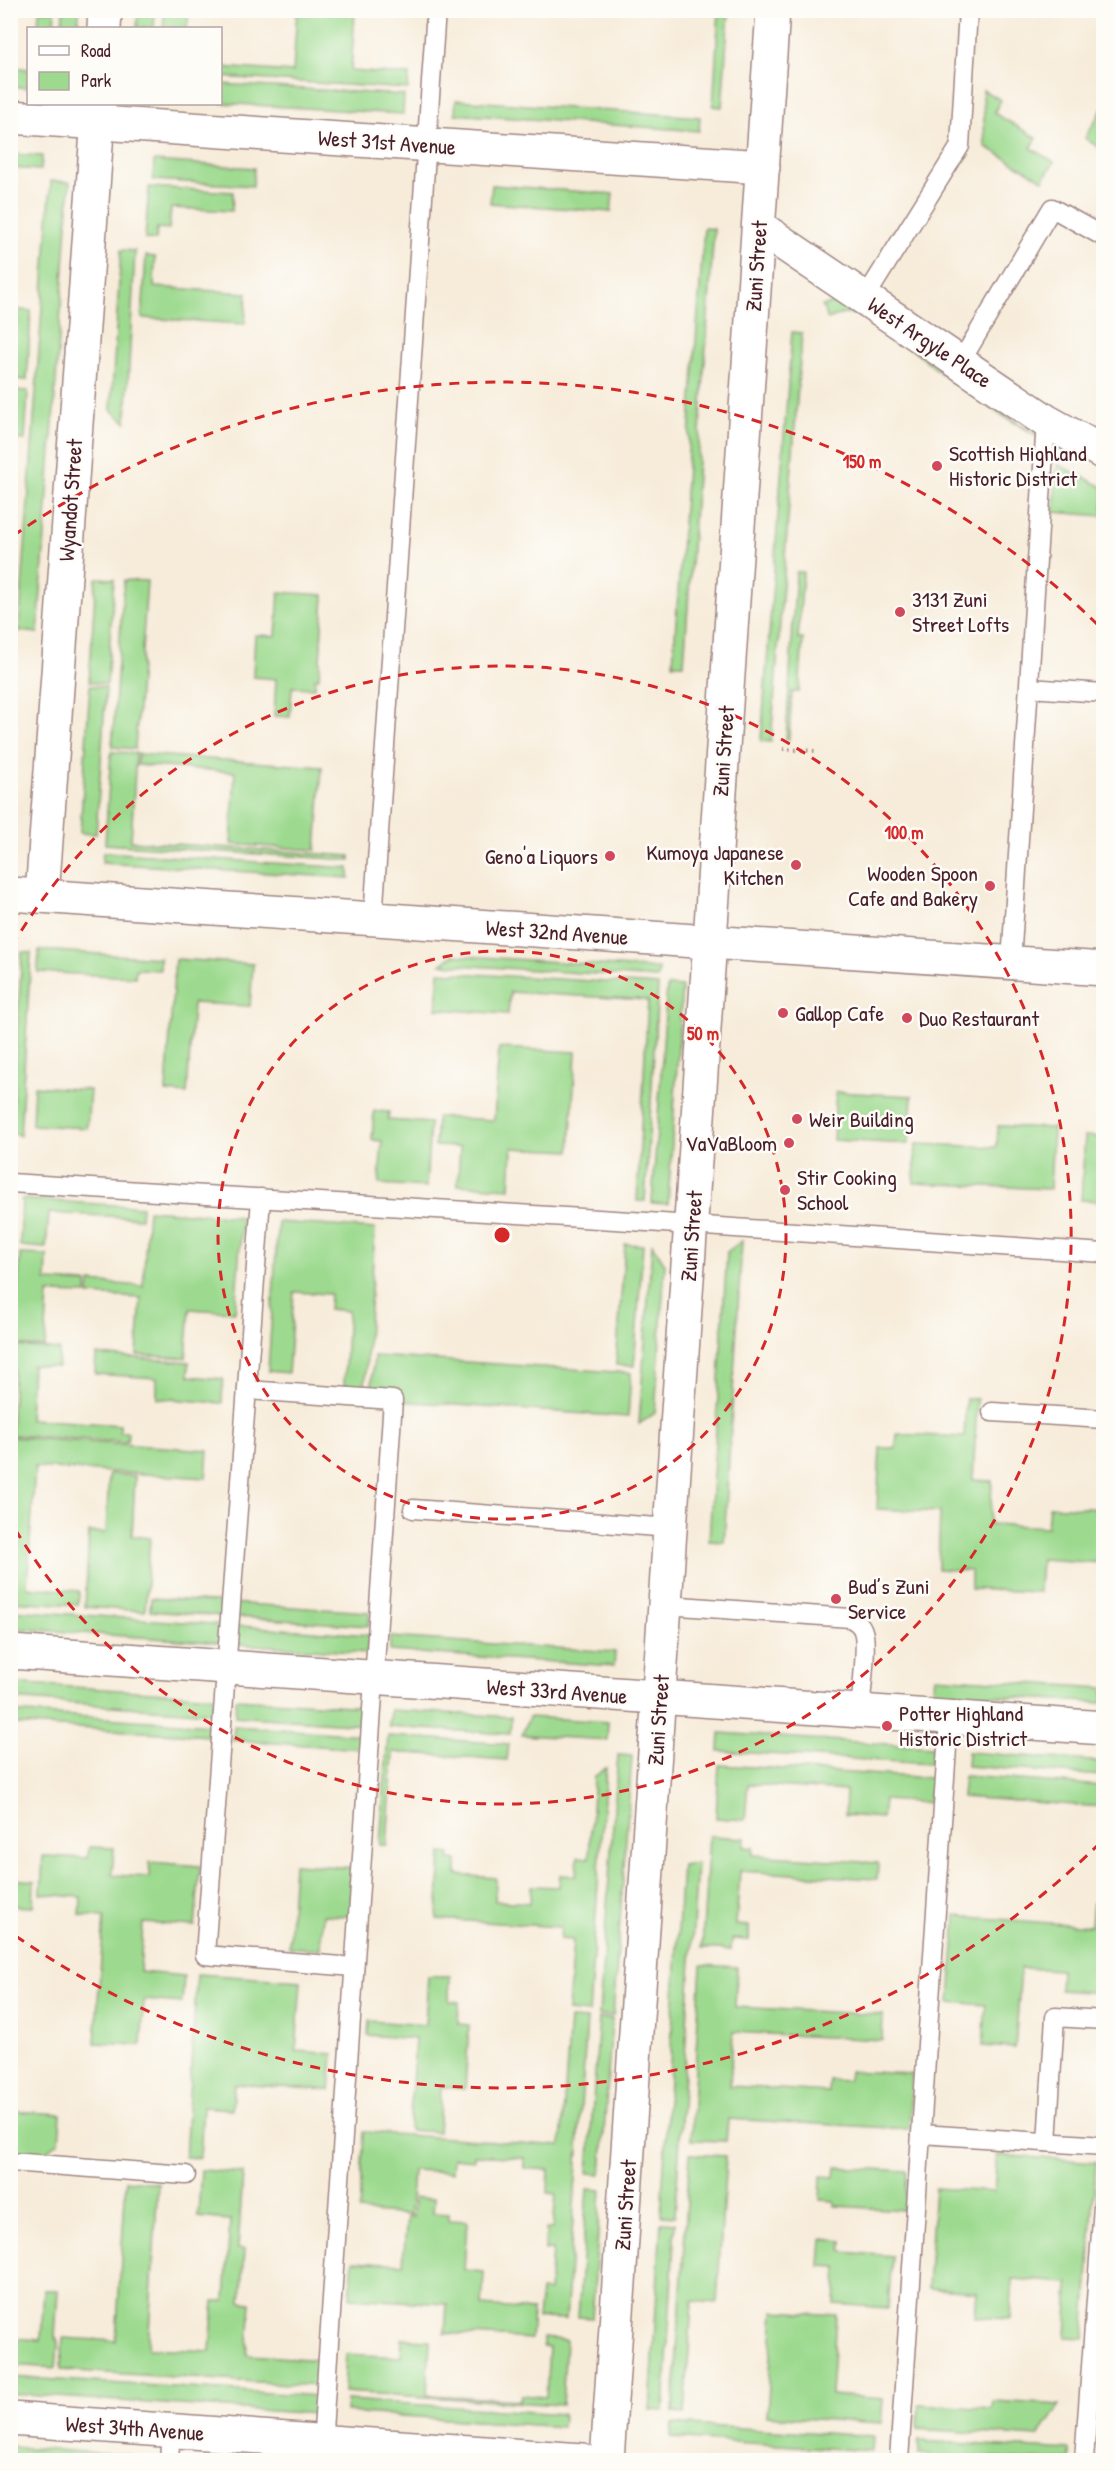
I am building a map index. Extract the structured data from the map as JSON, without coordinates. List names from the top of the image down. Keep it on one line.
{"streets":{"street":["West 31st Avenue","Zuni Street","West Argyle Place","Wyandot Street","West 32nd Avenue","West 33rd Avenue","West 34th Avenue"]},"crossings":[["West 31st Avenue","Zuni Street"],["West 31st Avenue","Wyandot Street"],["Zuni Street","West Argyle Place"],["Zuni Street","West 32nd Avenue"],["Zuni Street","West 33rd Avenue"],["Wyandot Street","West 32nd Avenue"]],"places":["Scottish Highland Historic District","3131 Zuni Street Lofts","Geno'a Liquors","Kumoya Japanese Kitchen","Wooden Spoon Cafe and Bakery","Gallop Cafe","Duo Restaurant","Weir Building","VaVaBloom","Stir Cooking School","Bud’s Zuni Service","Potter Highland Historic District"],"legend":["Road","Park"],"rings":["150 m","100 m","50 m"]}
